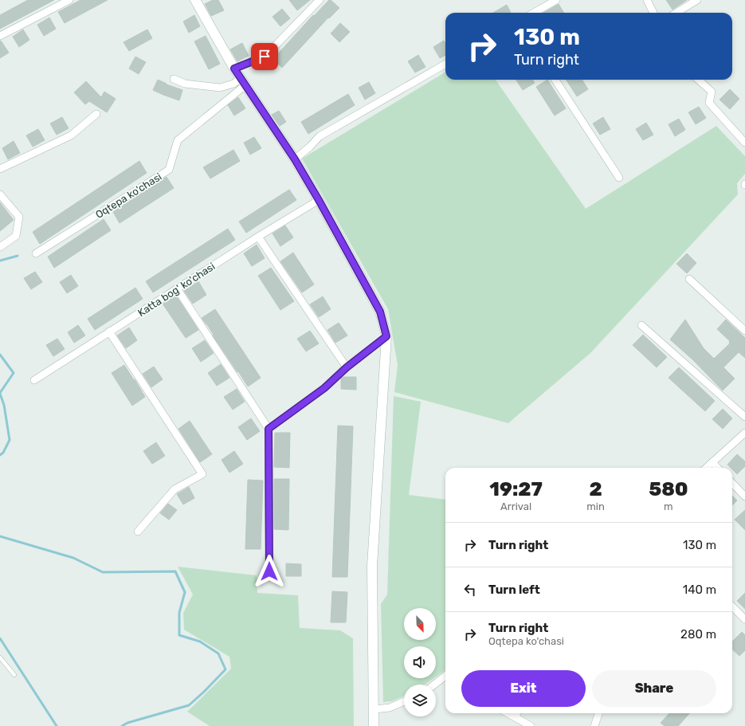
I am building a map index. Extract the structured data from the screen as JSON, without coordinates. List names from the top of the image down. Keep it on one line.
{"streets":{"street":["Oqtepa ko'chasi","Katta bog' ko'chasi"]},"north":"bottom right","page":{"turn":["130 m","Turn right"],"eta":["19:27","Arrival","2","min","580","m"],"list":[{"name":"Turn right","value":"130 m"},{"name":"Turn left","value":"140 m"},{"name":"Turn right","note":"Oqtepa ko'chasi","value":"280 m"}],"buttons":["Exit","Share"]}}
